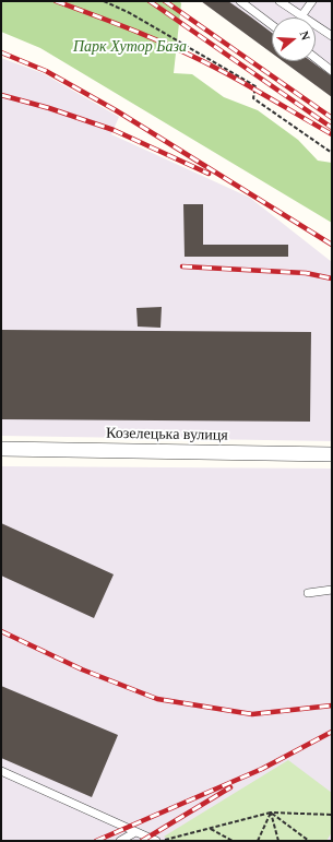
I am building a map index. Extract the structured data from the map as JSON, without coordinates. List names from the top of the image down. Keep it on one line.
{"streets":{"street":["Козелецька вулиця"]},"parks":["Парк Хутор База"],"north":"right"}
